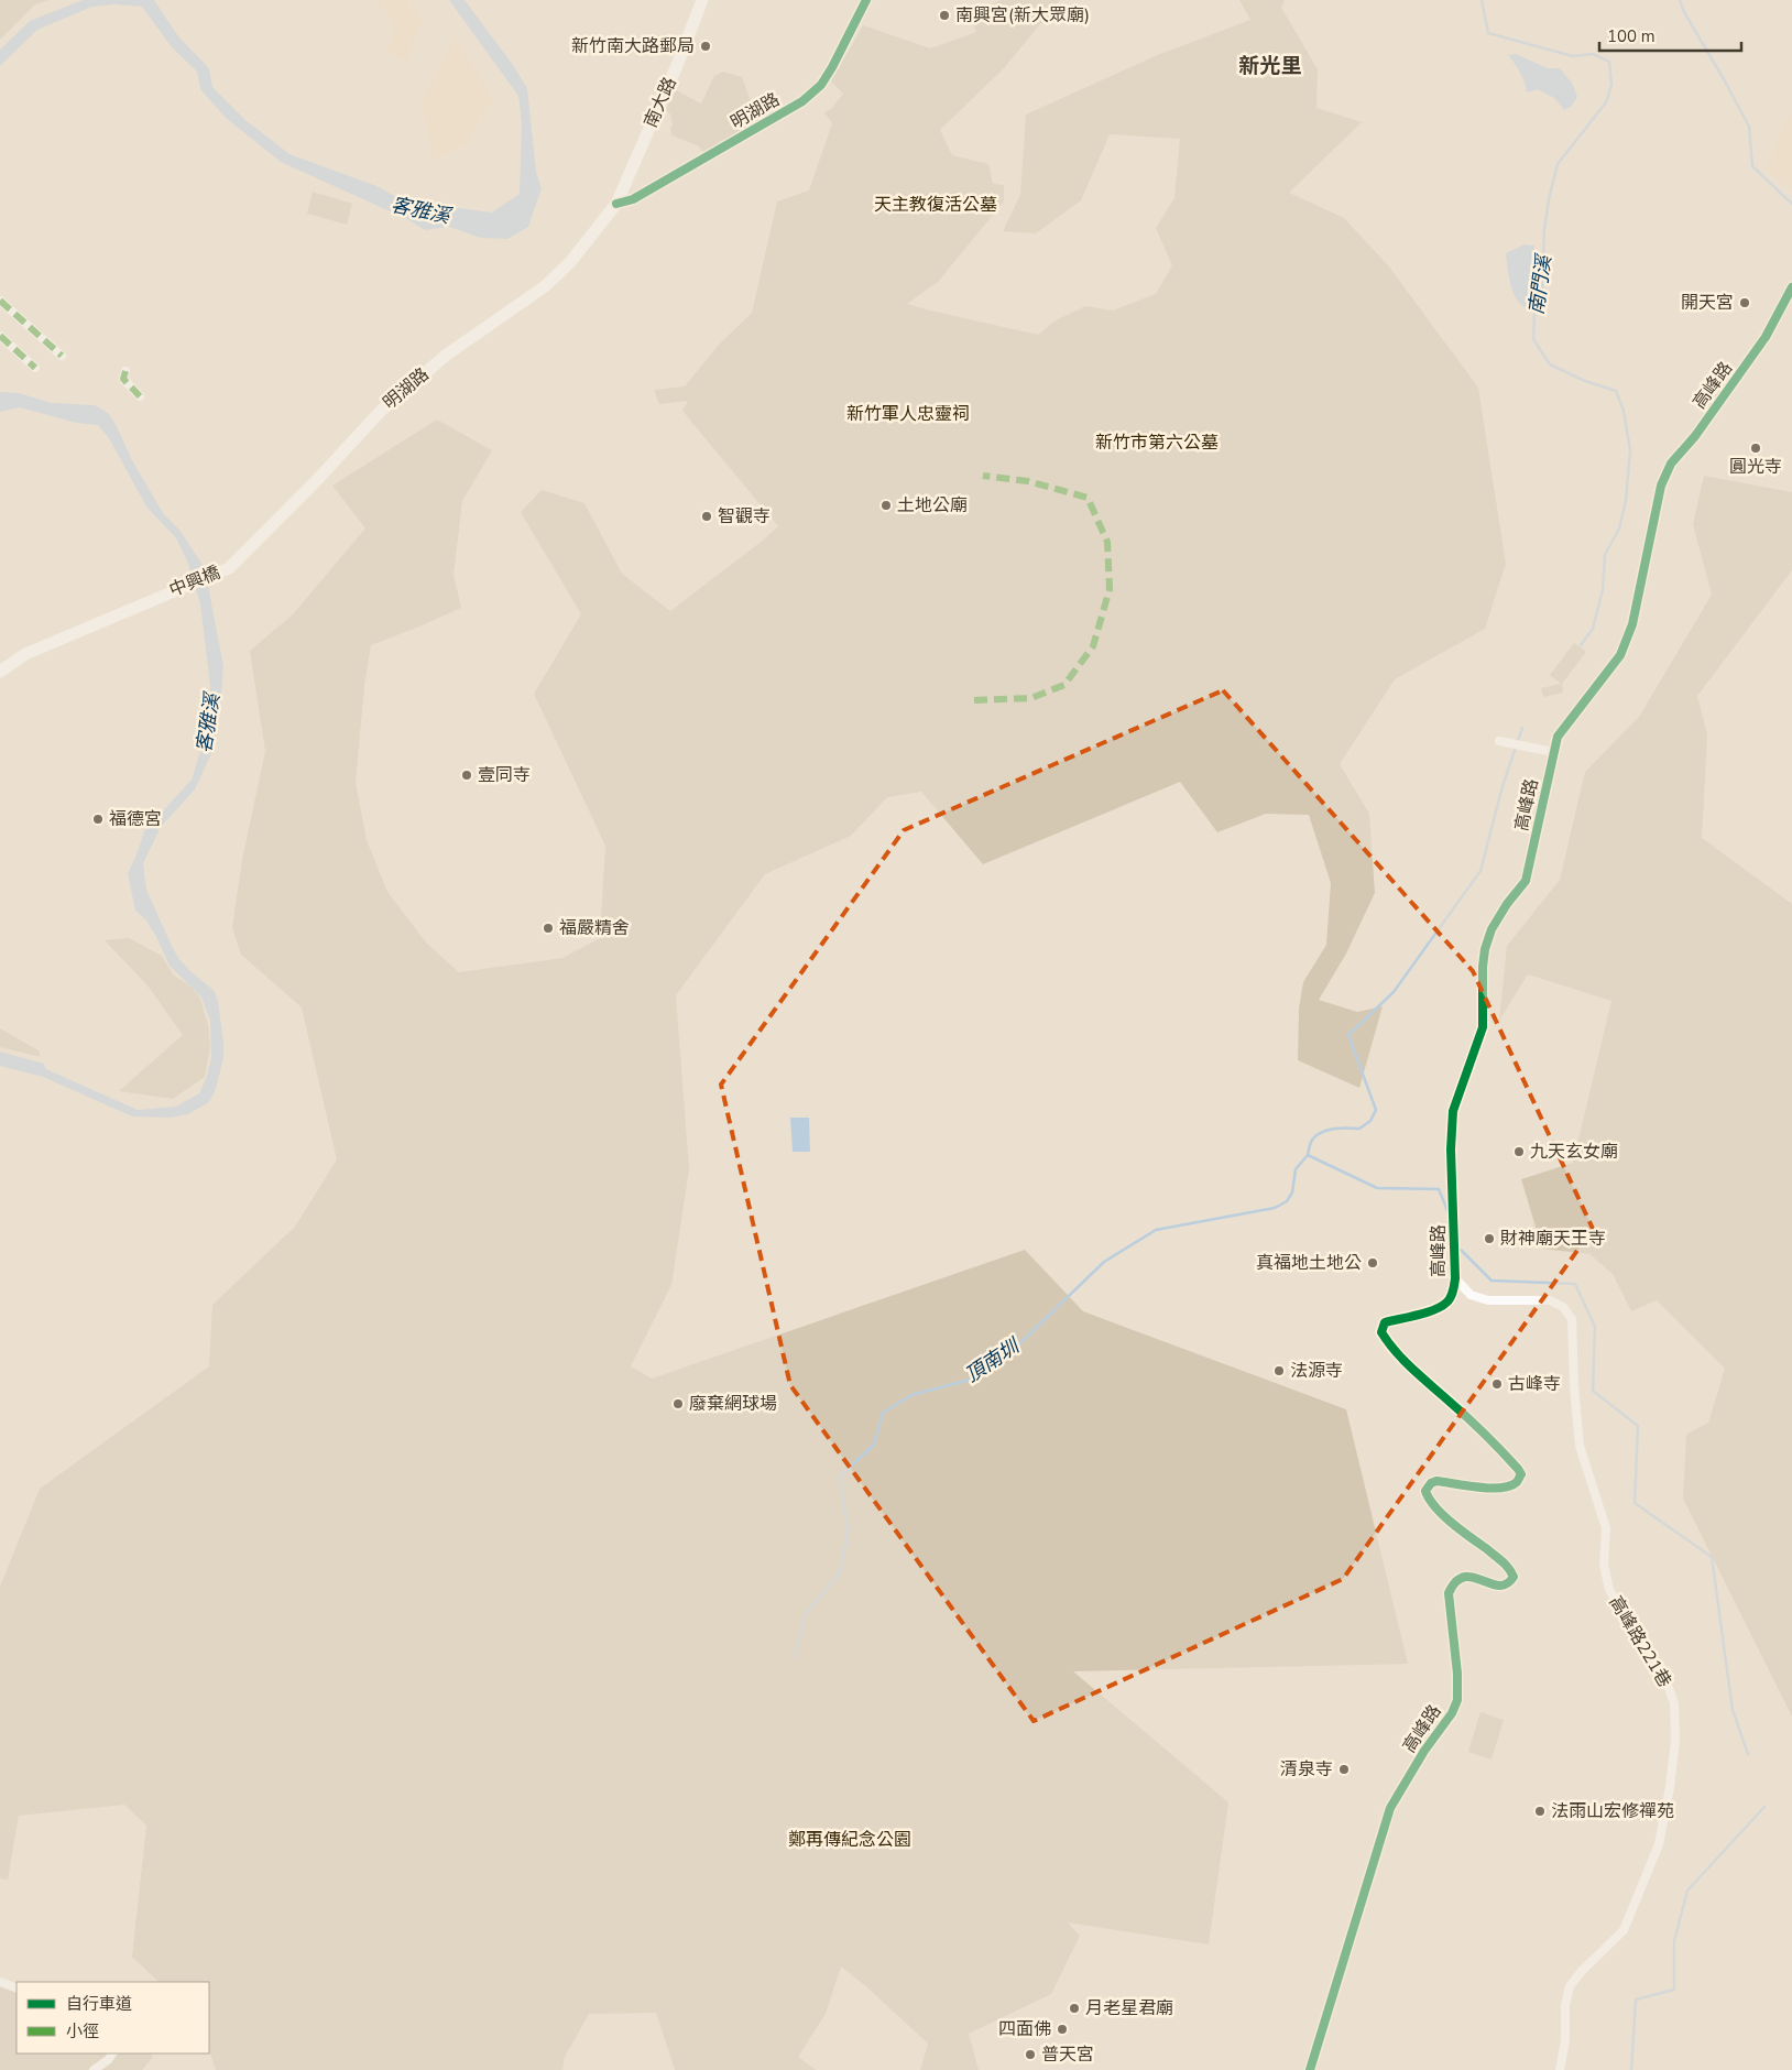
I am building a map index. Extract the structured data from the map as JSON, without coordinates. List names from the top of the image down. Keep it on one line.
{"streets":{"main road":["南大路","明湖路","中興橋"],"street":["高峰路","高峰路221巷"]},"crossings":[["南大路","明湖路"],["明湖路","中興橋"],["高峰路","高峰路221巷"]],"districts":["新光里"],"water":["客雅溪","南門溪","頂南圳"],"parks":["天主教復活公墓","新竹軍人忠靈祠","新竹市第六公墓","鄭再傳紀念公園"],"places":["南興宮(新大眾廟)","新竹南大路郵局","開天宮","圓光寺","土地公廟","智觀寺","壹同寺","福德宮","福嚴精舍","九天玄女廟","財神廟天王寺","真福地土地公","法源寺","古峰寺","廢棄網球場","清泉寺","法雨山宏修禪苑","月老星君廟","四面佛","普天宮"],"legend":["自行車道","小徑"],"scale_bar":"100 m"}
